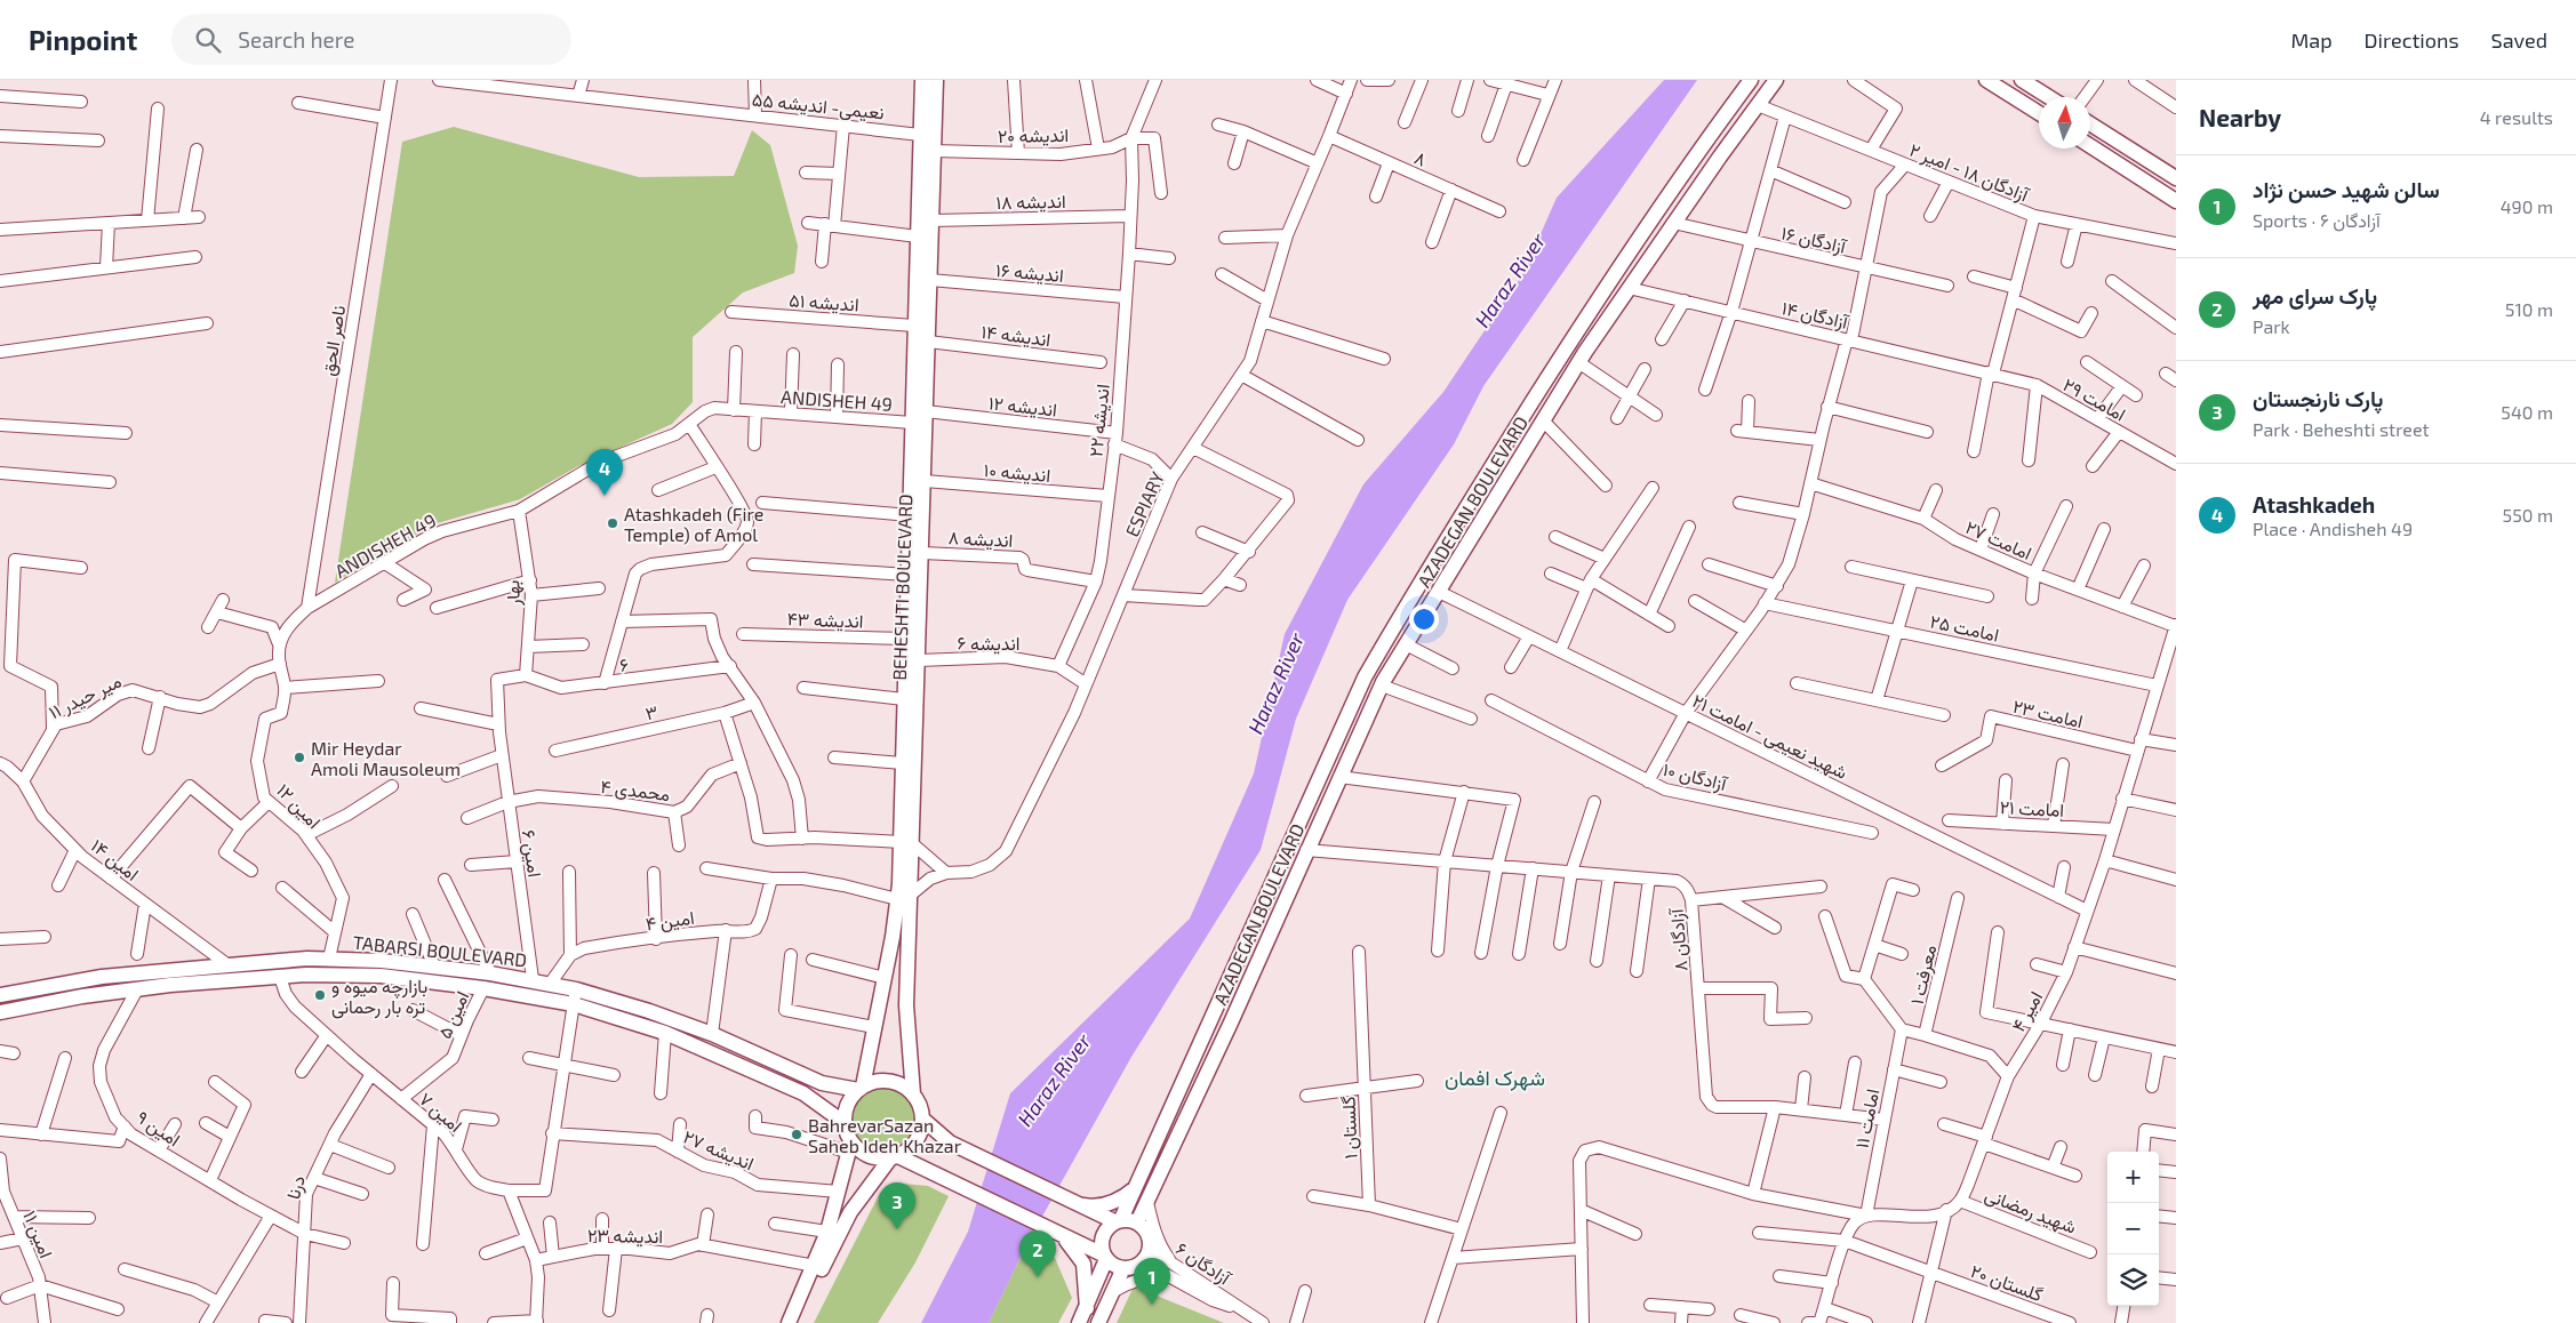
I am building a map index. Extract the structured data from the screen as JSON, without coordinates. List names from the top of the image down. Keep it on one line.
{"streets":{"main road":["AZADEGAN BOULEVARD","BEHESHTI BOULEVARD","TABARSI BOULEVARD"],"street":["نعیمی- اندیشه ۵۵","اندیشه ۲۰","۸","آزادگان ۱۸ - امیر ۲","اندیشه ۱۸","آزادگان ۱۶","اندیشه ۱۶","اندیشه ۵۱","آزادگان ۱۴","اندیشه ۱۴","ناصر الحق","امامت ۲۹","ANDISHEH 49","اندیشه ۱۲","اندیشه ۲۲","اندیشه ۱۰","ESPIARY","اندیشه ۸","امامت ۲۷","بهار","اندیشه ۴۳","امامت ۲۵","اندیشه ۶","۶","میر حیدر ۱۱","۳","امامت ۲۳","شهید نعیمی - امامت ۲۱","آزادگان ۱۰","محمدی ۴","امین ۱۲","امامت ۲۱","امین ۶","امین ۱۴","امین ۴","آزادگان ۸","معرفت ۱","امیر ۴","امین ۵","امین ۷","امامت ۱۱","امین ۹","گلستان ۱","اندیشه ۲۷","درنا","شهید رمضانی","امین ۱۱","اندیشه ۲۳","آزادگان ۶","گلستان ۲۰"]},"crossings":[["نعیمی- اندیشه ۵۵","BEHESHTI BOULEVARD"],["اندیشه ۲۰","اندیشه ۲۲"],["اندیشه ۲۰","BEHESHTI BOULEVARD"],["۸","ESPIARY"],["آزادگان ۱۸ - امیر ۲","AZADEGAN BOULEVARD"],["اندیشه ۱۸","اندیشه ۲۲"],["اندیشه ۱۸","BEHESHTI BOULEVARD"],["آزادگان ۱۶","AZADEGAN BOULEVARD"],["اندیشه ۱۶","اندیشه ۲۲"],["اندیشه ۱۶","BEHESHTI BOULEVARD"],["اندیشه ۵۱","BEHESHTI BOULEVARD"],["آزادگان ۱۴","امامت ۲۹"],["آزادگان ۱۴","AZADEGAN BOULEVARD"],["اندیشه ۱۴","BEHESHTI BOULEVARD"],["ناصر الحق","ANDISHEH 49"],["ANDISHEH 49","BEHESHTI BOULEVARD"],["ANDISHEH 49","بهار"],["ANDISHEH 49","امین ۱۲"],["اندیشه ۱۲","اندیشه ۲۲"],["اندیشه ۱۲","ESPIARY"],["اندیشه ۱۲","BEHESHTI BOULEVARD"],["اندیشه ۲۲","اندیشه ۱۰"],["اندیشه ۲۲","اندیشه ۸"],["اندیشه ۲۲","اندیشه ۶"],["اندیشه ۱۰","BEHESHTI BOULEVARD"],["AZADEGAN BOULEVARD","شهید نعیمی - امامت ۲۱"],["AZADEGAN BOULEVARD","آزادگان ۸"],["AZADEGAN BOULEVARD","آزادگان ۶"],["ESPIARY","BEHESHTI BOULEVARD"],["اندیشه ۸","BEHESHTI BOULEVARD"],["امامت ۲۷","امیر ۴"],["BEHESHTI BOULEVARD","اندیشه ۴۳"],["BEHESHTI BOULEVARD","اندیشه ۶"],["BEHESHTI BOULEVARD","TABARSI BOULEVARD"],["بهار","۶"],["بهار","امین ۶"],["امامت ۲۵","امیر ۴"],["۶","امین ۶"],["میر حیدر ۱۱","امین ۱۲"],["میر حیدر ۱۱","امین ۱۴"],["امامت ۲۳","امیر ۴"],["شهید نعیمی - امامت ۲۱","امیر ۴"],["محمدی ۴","امین ۶"],["امین ۱۲","TABARSI BOULEVARD"],["امامت ۲۱","امیر ۴"],["امین ۶","TABARSI BOULEVARD"],["امین ۱۴","TABARSI BOULEVARD"],["TABARSI BOULEVARD","امین ۵"],["TABARSI BOULEVARD","امین ۷"],["TABARSI BOULEVARD","امین ۹"],["معرفت ۱","امامت ۱۱"],["امیر ۴","امامت ۱۱"],["امیر ۴","شهید رمضانی"],["امین ۵","امین ۷"],["امین ۷","اندیشه ۲۷"],["امین ۷","درنا"],["امین ۹","درنا"]],"districts":["شهرک افمان"],"water":["Haraz River"],"places":["Atashkadeh (Fire Temple) of Amol","Mir Heydar Amoli Mausoleum","بازارچه میوه و تره بار رحمانی","BahrevarSazan Saheb Ideh Khazar"],"north":"top","page":{"header":"Pinpoint","search":"Search here","nav":["Map","Directions","Saved"],"heading":["Nearby","4 results"],"list":[{"mark":"1","name":"سالن شهید حسن نژاد","note":"Sports · آزادگان ۶","value":"490 m"},{"mark":"2","name":"پارک سرای مهر","note":"Park","value":"510 m"},{"mark":"3","name":"پارک نارنجستان","note":"Park · Beheshti street","value":"540 m"},{"mark":"4","name":"Atashkadeh","note":"Place · Andisheh 49","value":"550 m"}],"pins":["4","3","2","1"],"map_buttons":["+","−"]}}
